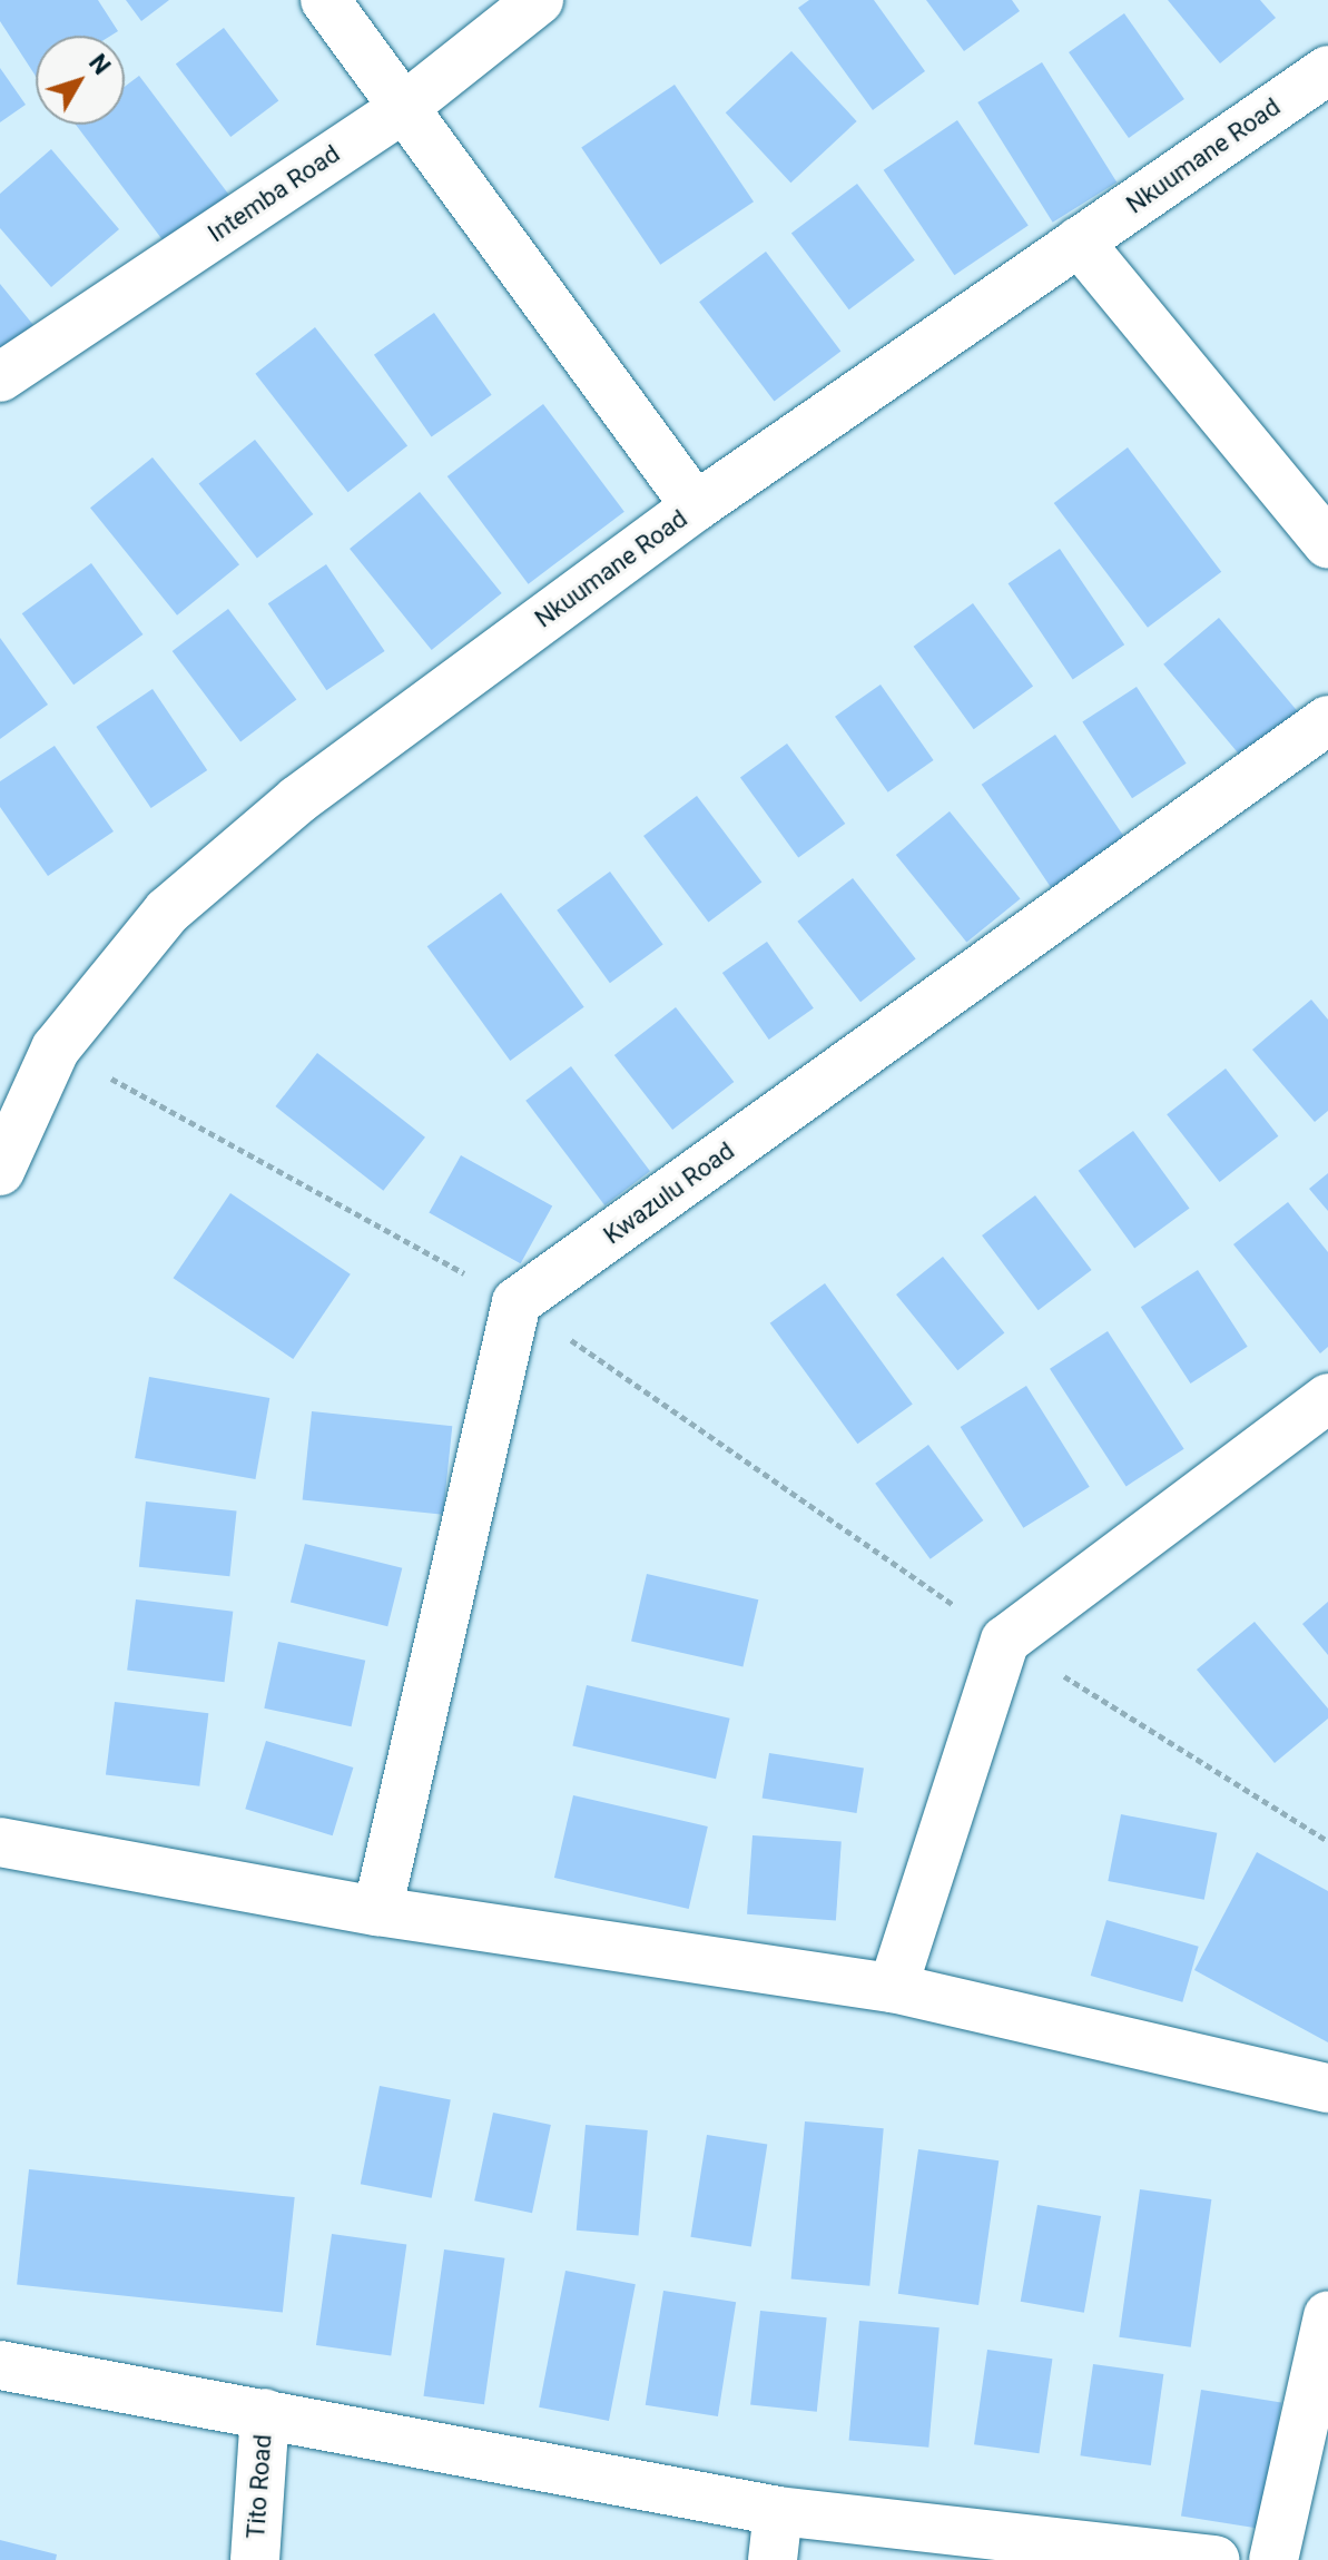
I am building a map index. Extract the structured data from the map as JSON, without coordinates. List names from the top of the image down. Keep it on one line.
{"streets":{"street":["Nkuumane Road","Intemba Road","Kwazulu Road","Tito Road"]},"north":"top right"}
